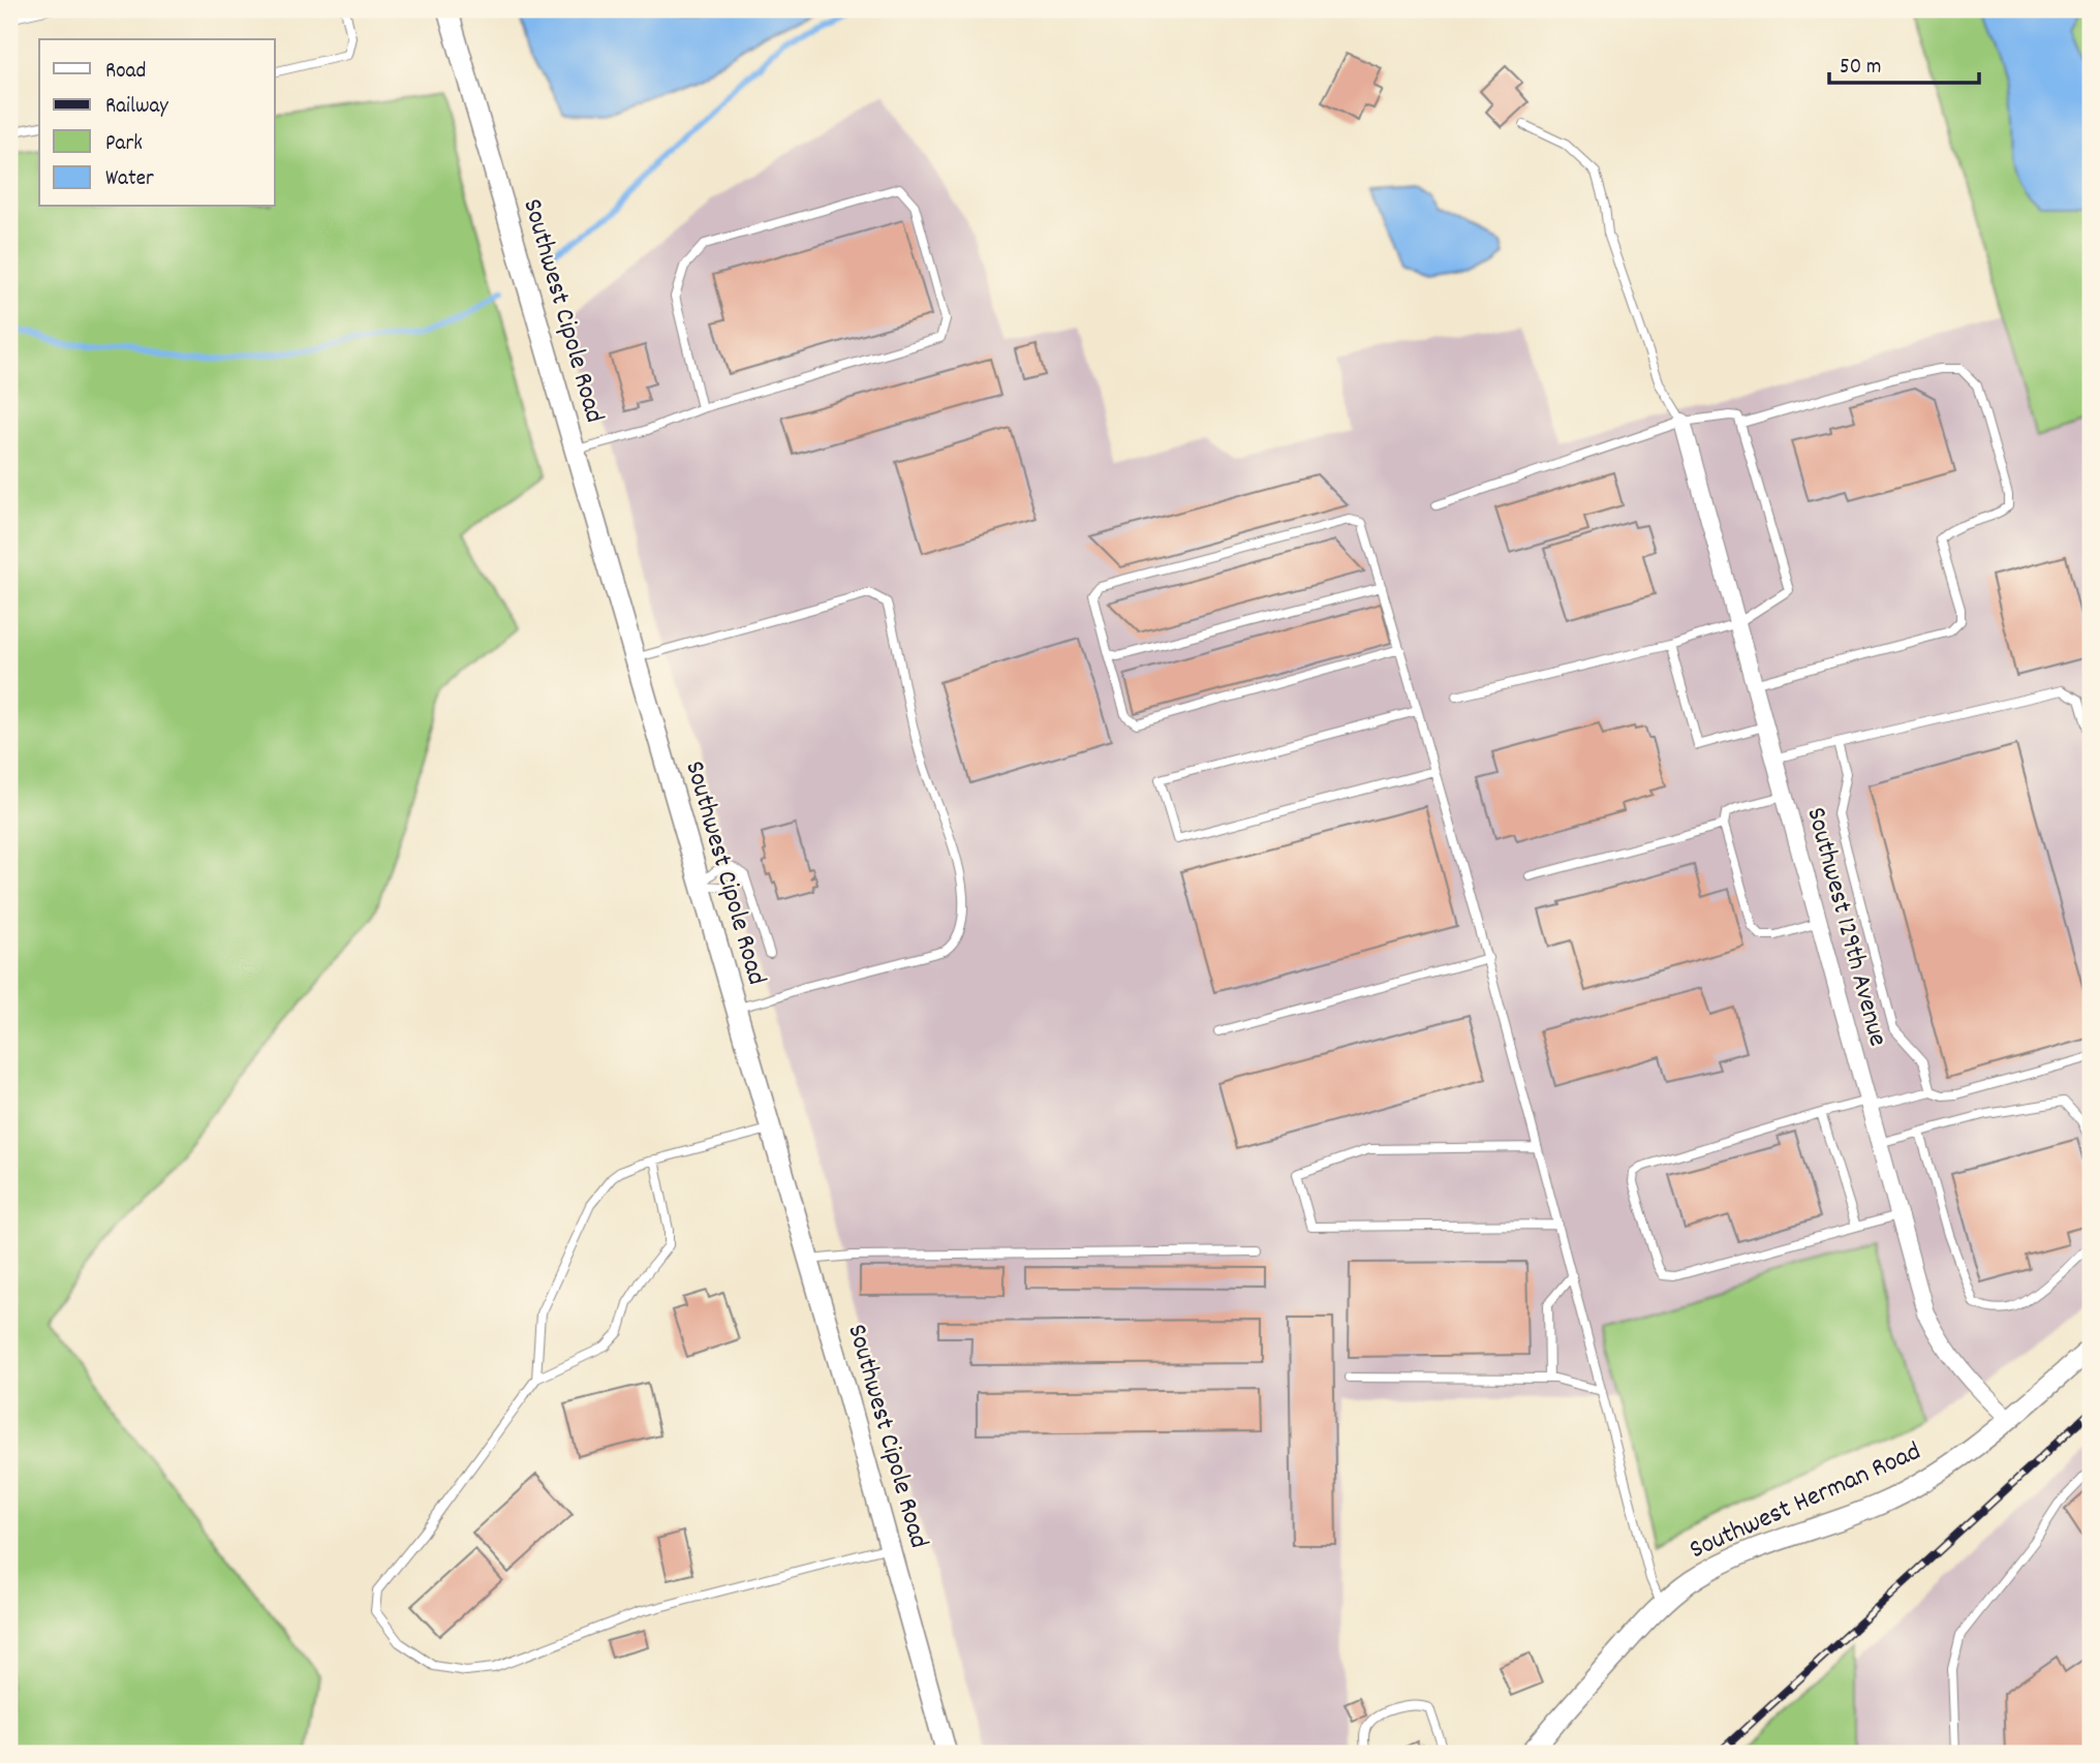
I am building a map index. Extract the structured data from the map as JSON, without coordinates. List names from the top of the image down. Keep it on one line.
{"streets":{"street":["Southwest Cipole Road","Southwest 129th Avenue","Southwest Herman Road"]},"crossings":[["Southwest 129th Avenue","Southwest Herman Road"]],"legend":["Road","Railway","Park","Water"],"scale_bar":"50 m"}
